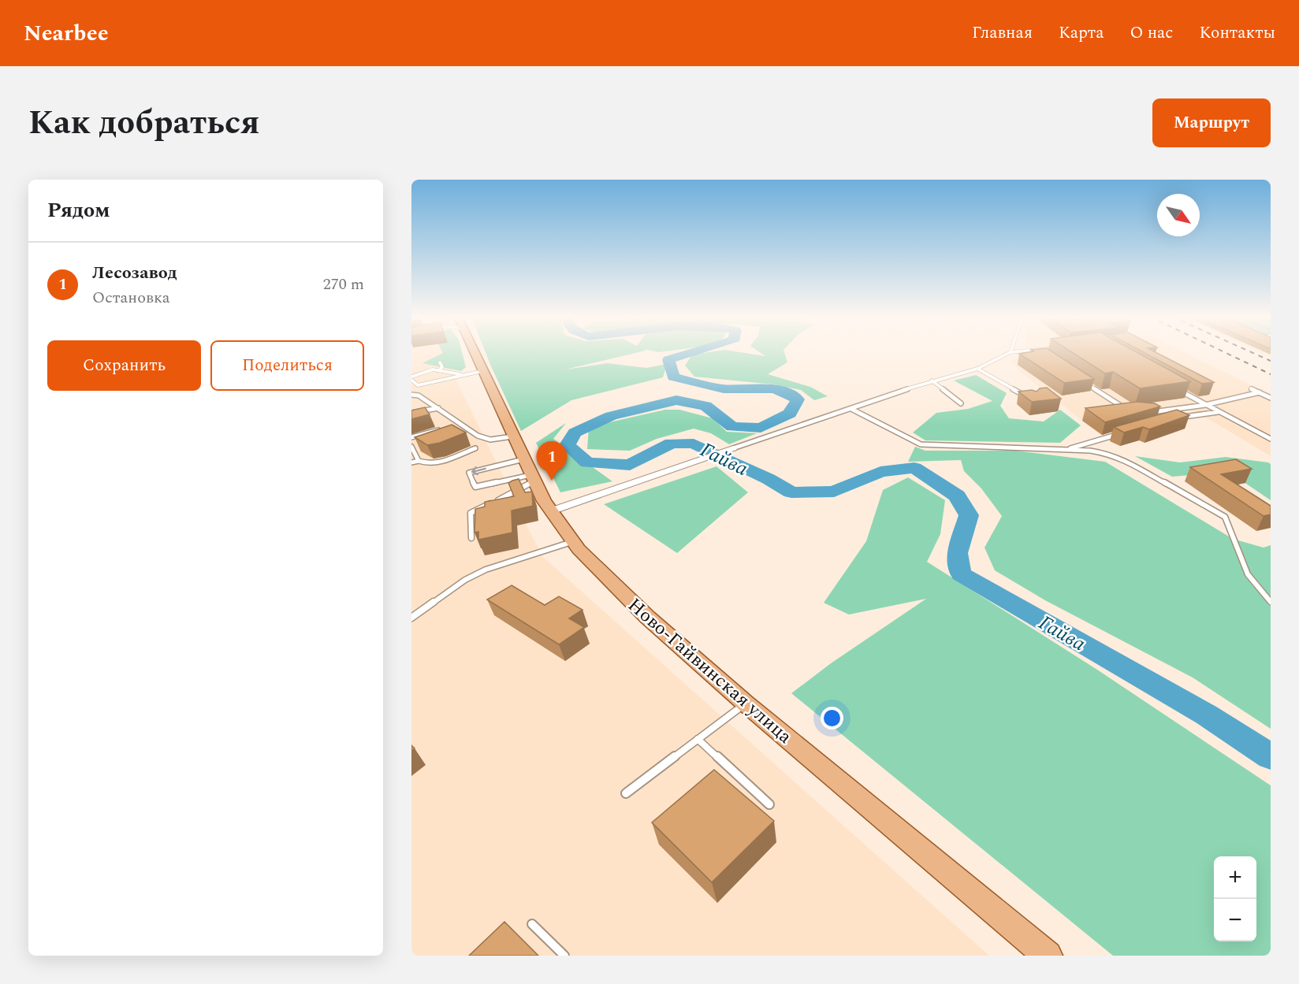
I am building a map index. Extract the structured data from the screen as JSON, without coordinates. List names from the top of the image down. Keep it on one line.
{"streets":{"main road":["Ново-Гайвинская улица"]},"water":["Гайва"],"north":"bottom right","page":{"header":"Nearbee","nav":["Главная","Карта","О нас","Контакты"],"title":"Как добраться","buttons":["Маршрут",["Сохранить","Поделиться"]],"heading":"Рядом","list":[{"mark":"1","name":"Лесозавод","note":"Остановка","value":"270 m"}],"pins":"1","map_buttons":["+","−"]}}
